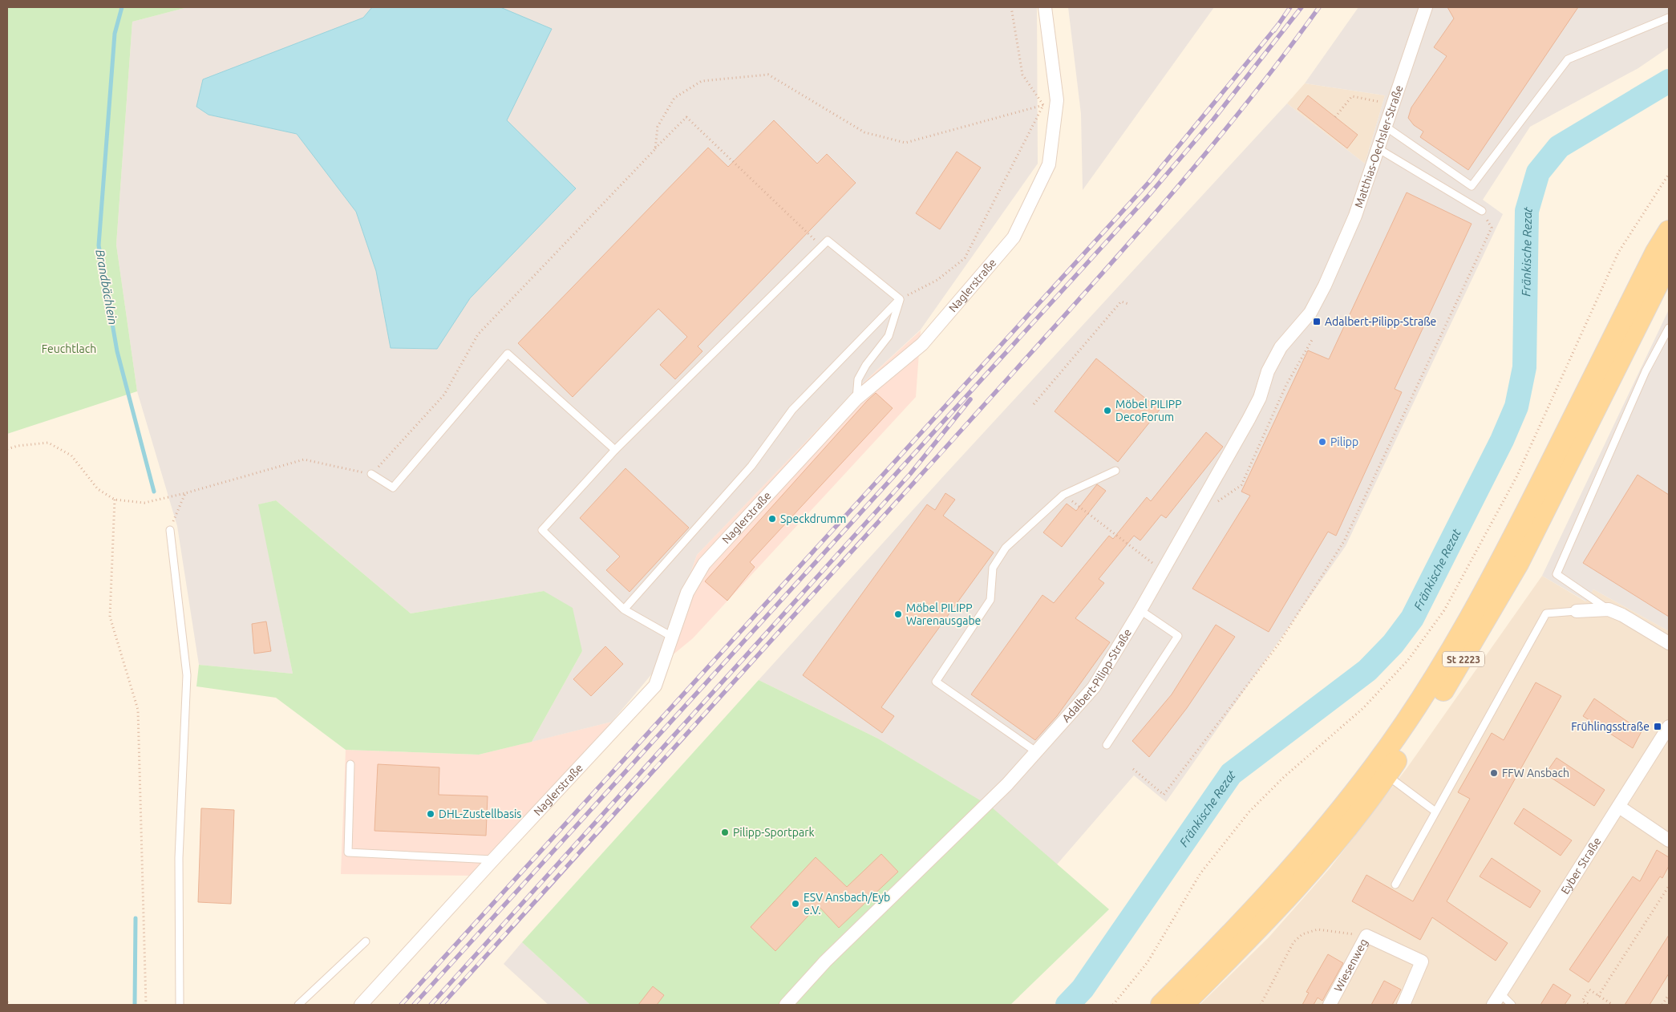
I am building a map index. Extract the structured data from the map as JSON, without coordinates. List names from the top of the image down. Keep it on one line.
{"streets":{"main road":["St 2223"],"street":["Matthias-Oechsler-Straße","Naglerstraße","Adalbert-Pilipp-Straße","Eyber Straße","Wiesenweg"]},"crossings":[["Matthias-Oechsler-Straße","Adalbert-Pilipp-Straße"]],"water":["Fränkische Rezat","Brandbächlein"],"parks":["Feuchtlach"],"places":{"transit":["Adalbert-Pilipp-Straße","Frühlingsstraße"],"other":["Möbel PILIPP DecoForum","Pilipp","Speckdrumm","Möbel PILIPP Warenausgabe","FFW Ansbach","DHL-Zustellbasis","Pilipp-Sportpark","ESV Ansbach/Eyb e.V."]}}
